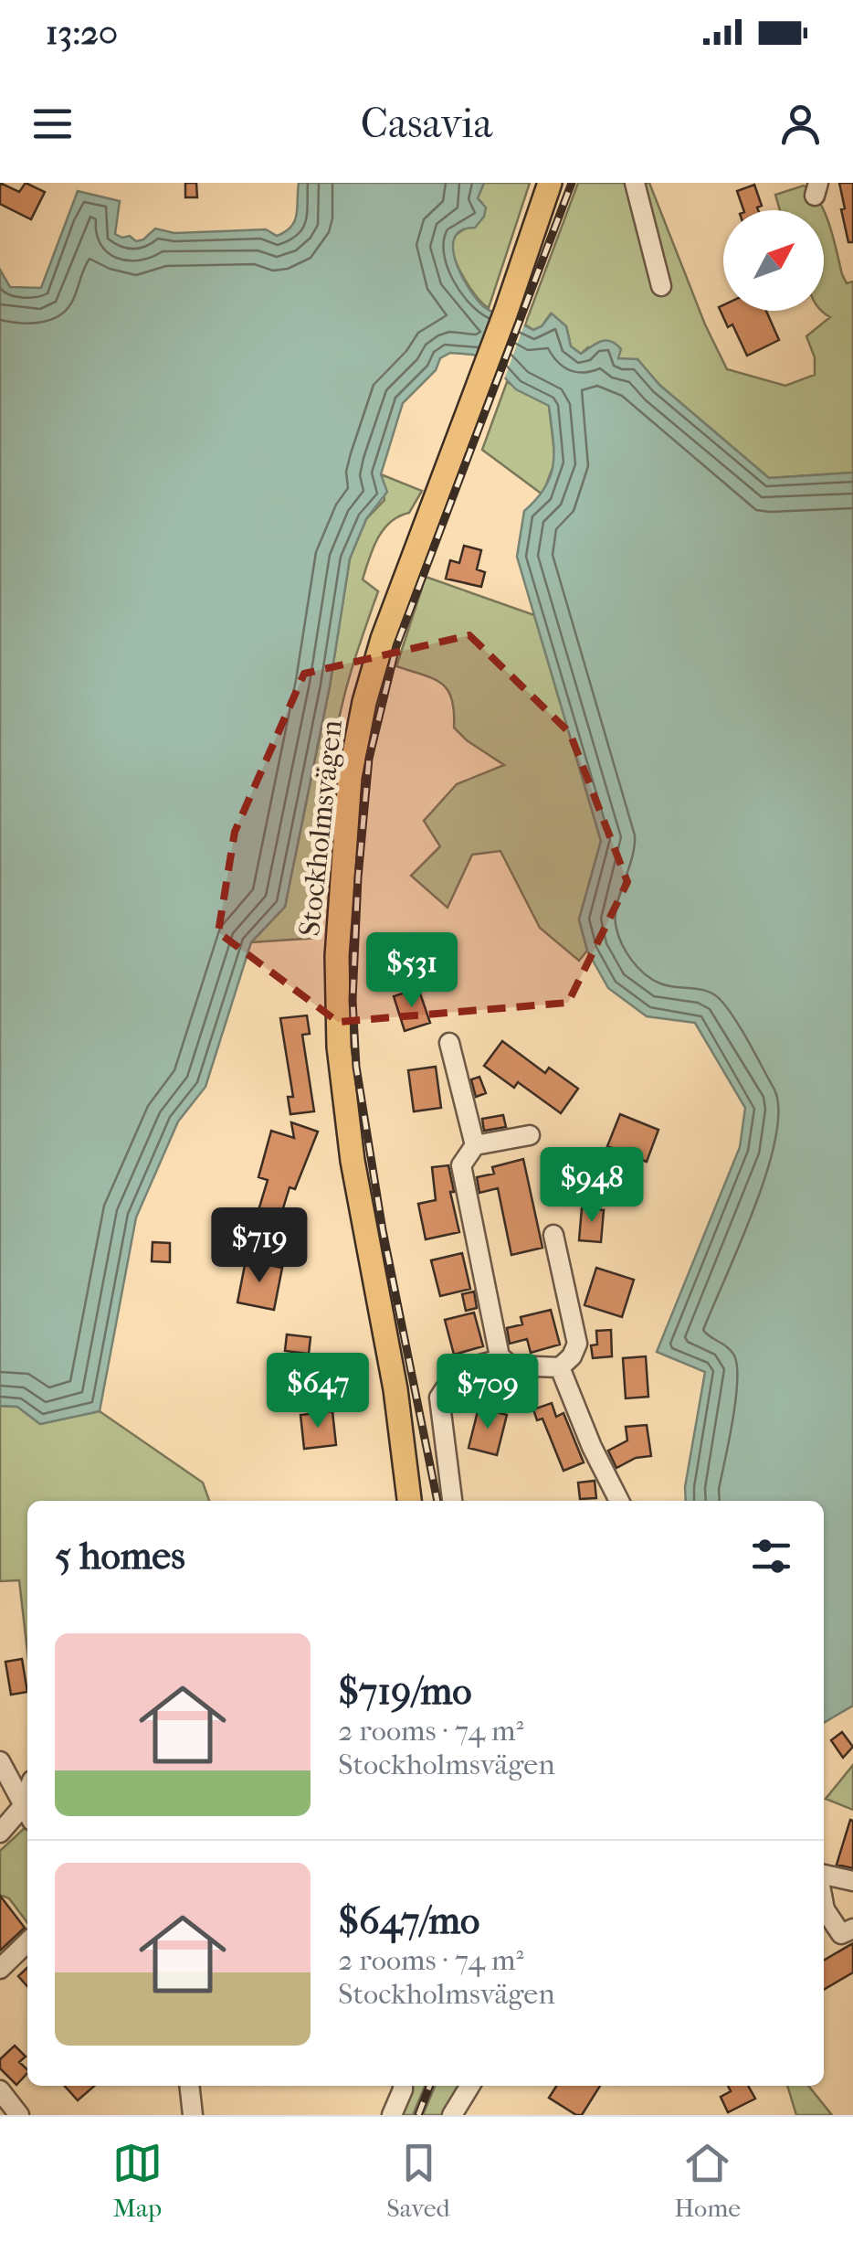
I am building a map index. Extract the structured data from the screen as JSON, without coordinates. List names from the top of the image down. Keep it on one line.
{"streets":{"main road":["Stockholmsvägen"]},"north":"top right","page":{"status":"13:20","header":"Casavia","price":["$531","$948","$719","$647","$709"],"heading":"5 homes","list":[{"name":"$719/mo","note":"2 rooms · 74 m² · Stockholmsvägen"},{"name":"$647/mo","note":"2 rooms · 74 m² · Stockholmsvägen"}],"tabs":["Map","Saved","Home"]}}
